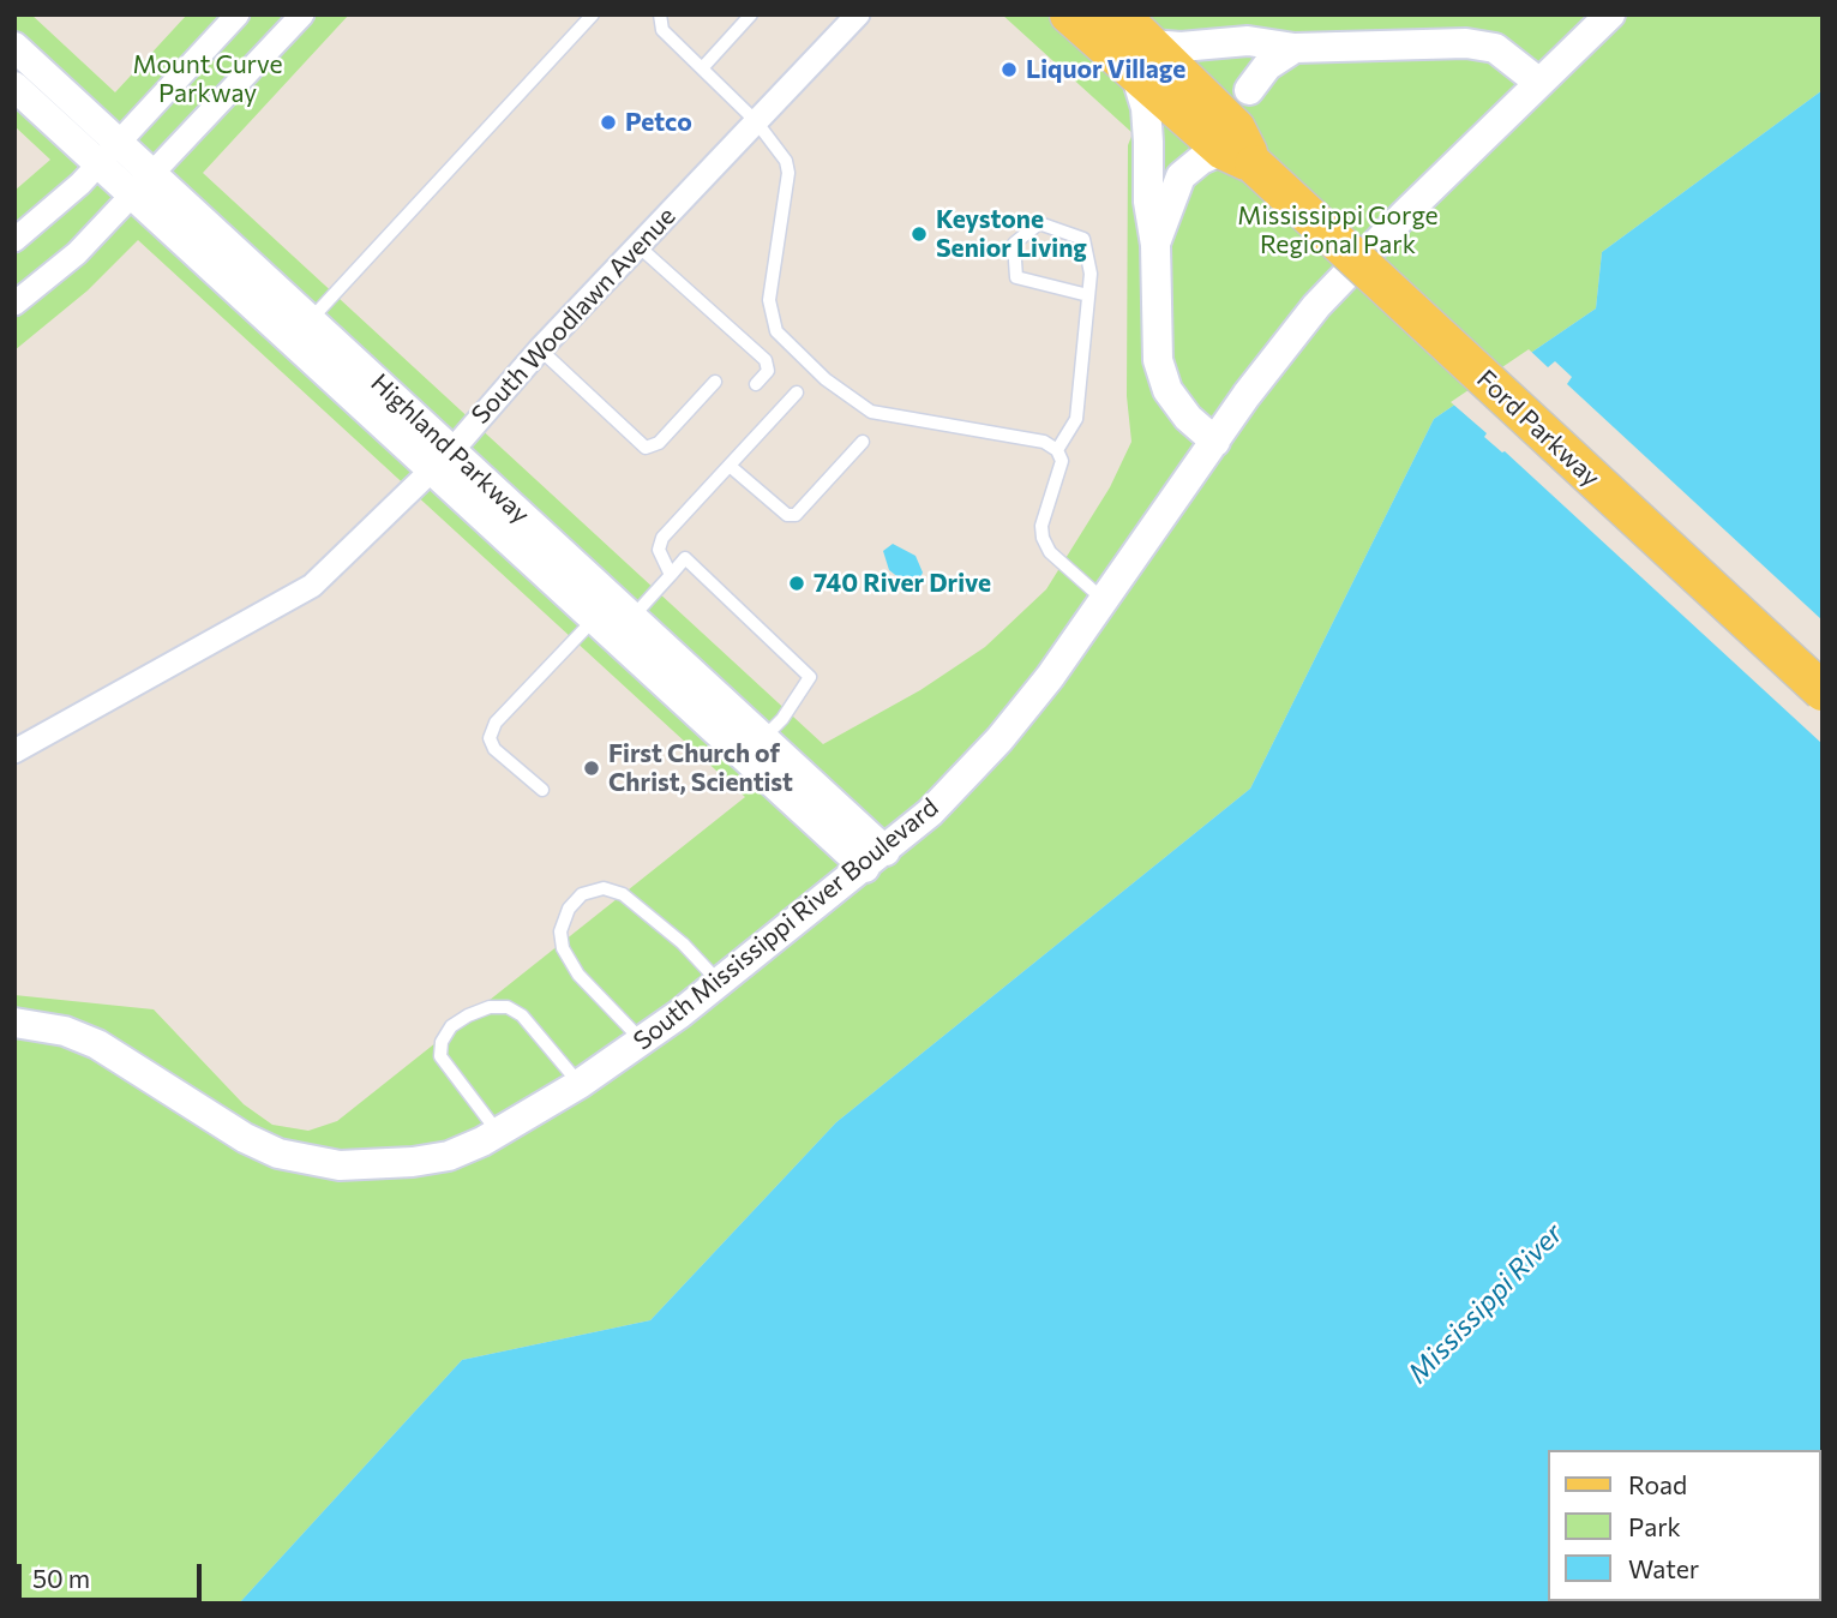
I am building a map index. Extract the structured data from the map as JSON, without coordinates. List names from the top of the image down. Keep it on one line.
{"streets":{"main road":["Ford Parkway"],"street":["South Woodlawn Avenue","Highland Parkway","South Mississippi River Boulevard"]},"crossings":[["South Woodlawn Avenue","Highland Parkway"],["Highland Parkway","South Mississippi River Boulevard"]],"water":["Mississippi River"],"parks":["Mount Curve Parkway","Mississippi Gorge Regional Park"],"places":["Liquor Village","Petco","Keystone Senior Living","740 River Drive","First Church of Christ, Scientist"],"legend":["Road","Park","Water"],"scale_bar":"50 m"}
